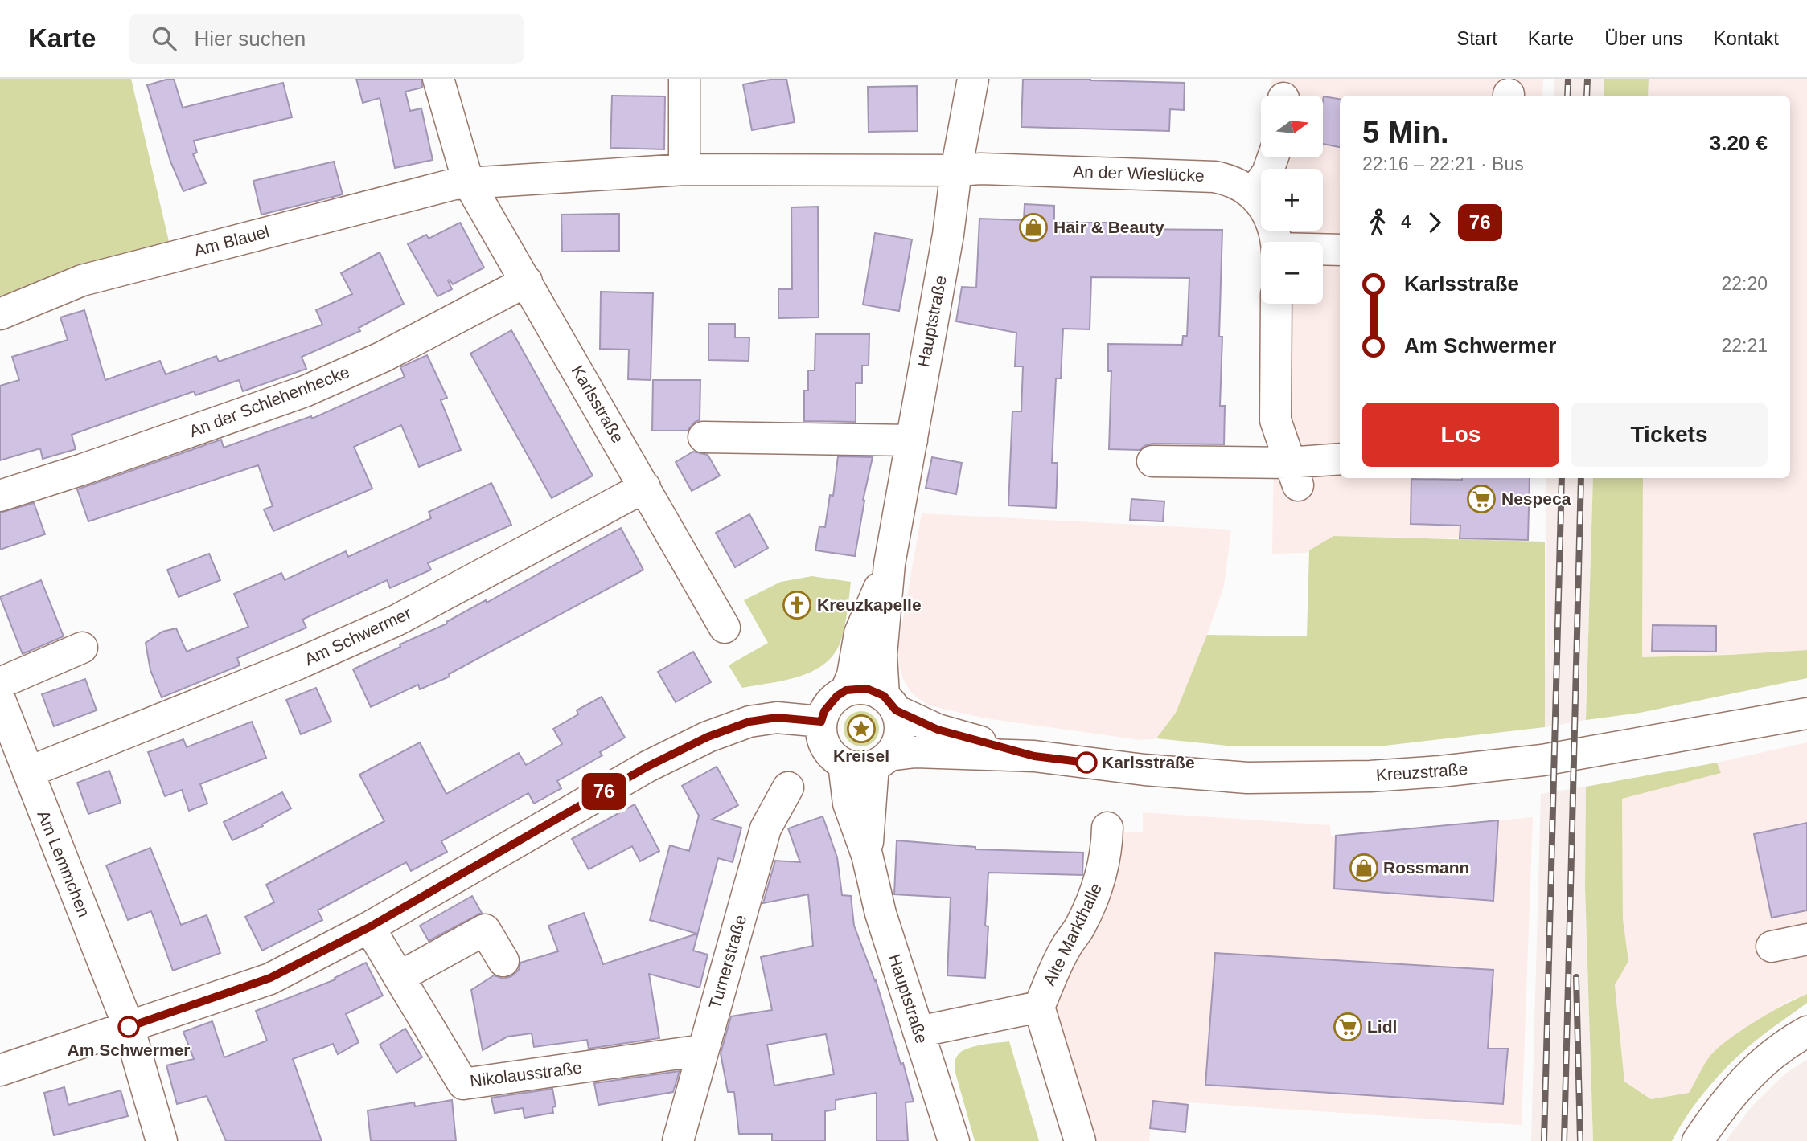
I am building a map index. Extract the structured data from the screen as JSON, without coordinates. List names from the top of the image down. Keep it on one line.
{"streets":{"street":["An der Wieslücke","Am Blauel","Hauptstraße","An der Schlehenhecke","Karlsstraße","Am Schwermer","Kreuzstraße","Am Lemmchen","Alte Markthalle","Turnerstraße","Nikolausstraße"]},"crossings":[["An der Wieslücke","Hauptstraße"],["Am Blauel","Karlsstraße"],["Hauptstraße","Kreuzstraße"],["An der Schlehenhecke","Karlsstraße"],["Karlsstraße","Am Schwermer"],["Am Schwermer","Am Lemmchen"],["Turnerstraße","Nikolausstraße"]],"places":{"shop":["Hair & Beauty","Rossmann"],"supermarket":["Nespeca","Lidl"],"church":["Kreuzkapelle"],"place":["Kreisel"],"other":["Karlsstraße","Am Schwermer"]},"lines":["bus line 76"],"north":"right","page":{"header":"Karte","search":"Hier suchen","nav":["Start","Karte","Über uns","Kontakt"],"on_map":"76","map_buttons":["+","−"],"heading":["5 Min.","22:16 – 22:21 · Bus","3.20 €"],"legs":["4","76"],"list":[{"name":"Karlsstraße","value":"22:20"},{"name":"Am Schwermer","value":"22:21"}],"buttons":["Los","Tickets"]}}
